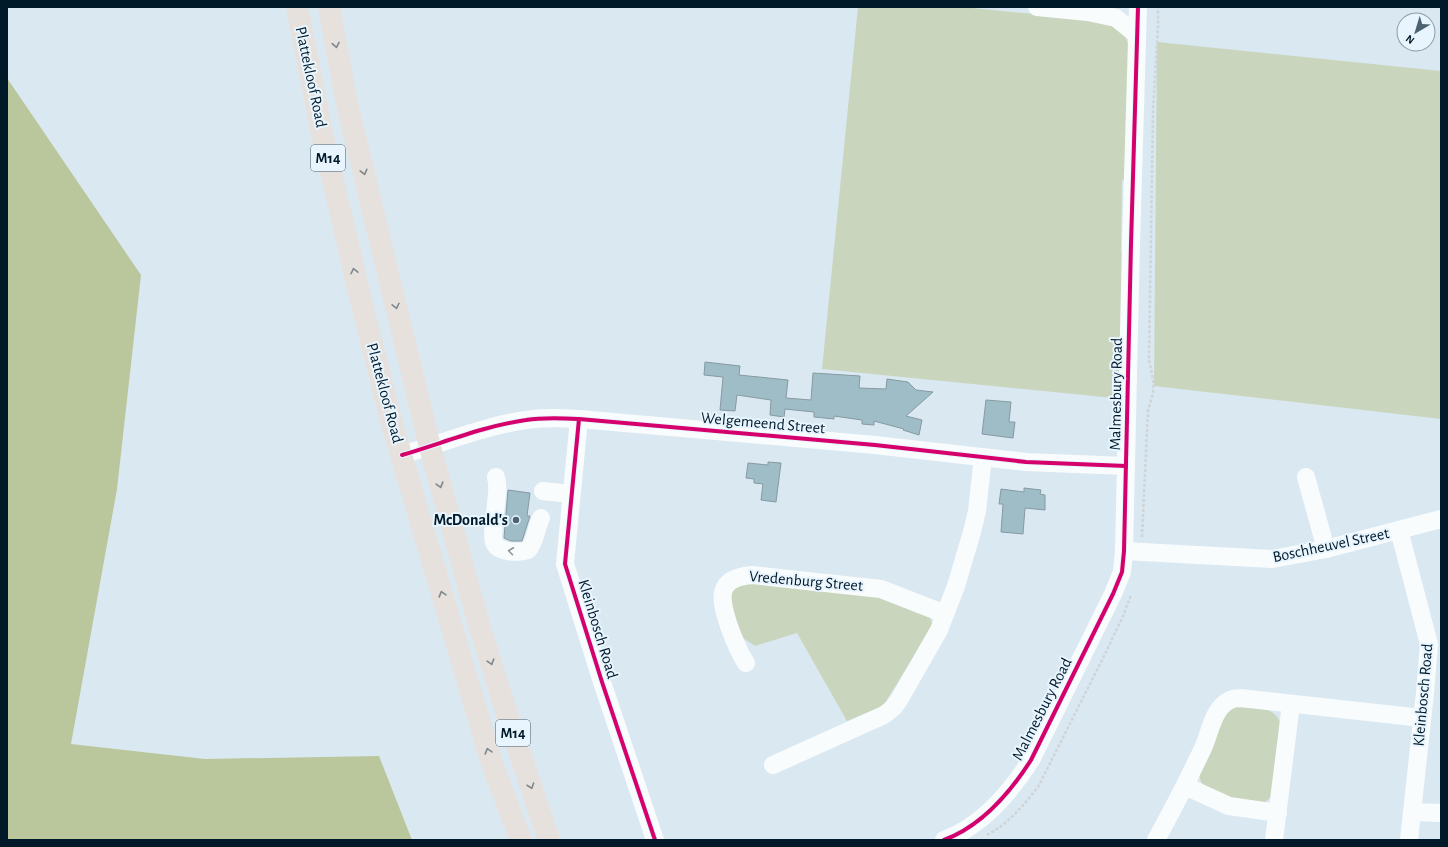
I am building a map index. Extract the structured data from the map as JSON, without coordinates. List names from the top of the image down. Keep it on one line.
{"streets":{"main road":["Plattekloof Road","M14"],"street":["Malmesbury Road","Welgemeend Street","Boschheuvel Street","Vredenburg Street","Kleinbosch Road"]},"crossings":[["Plattekloof Road","Welgemeend Street"],["Malmesbury Road","Welgemeend Street"],["Malmesbury Road","Boschheuvel Street"],["Welgemeend Street","Kleinbosch Road"],["Boschheuvel Street","Kleinbosch Road"]],"places":["McDonald's"],"north":"bottom left"}
